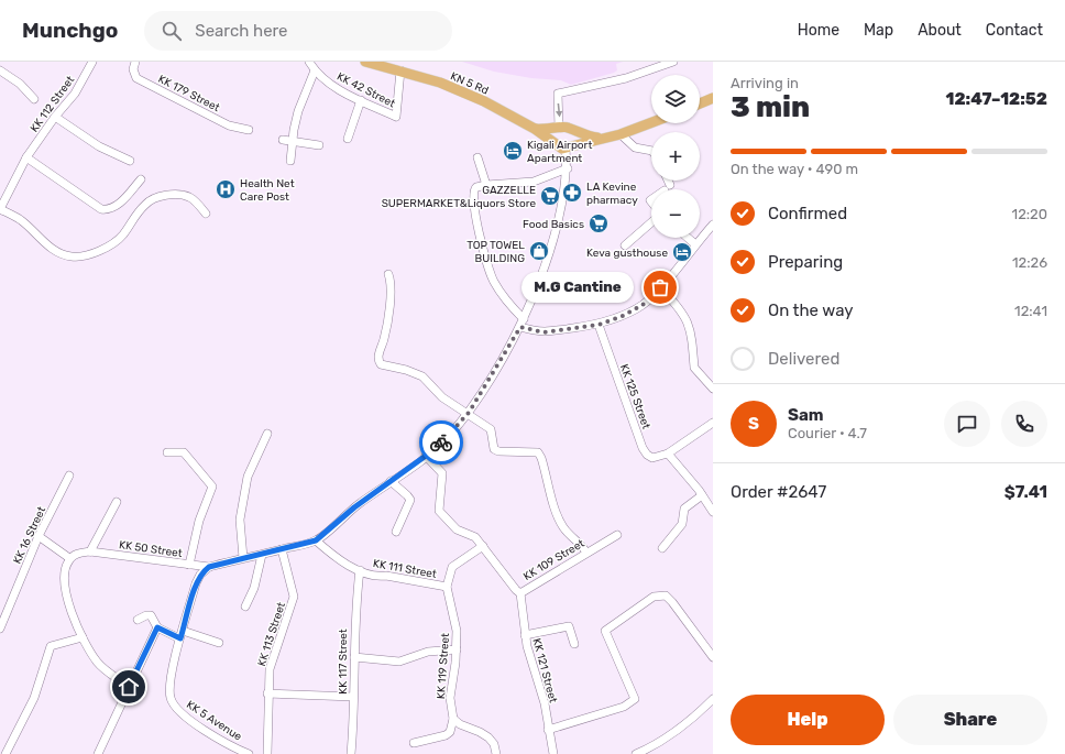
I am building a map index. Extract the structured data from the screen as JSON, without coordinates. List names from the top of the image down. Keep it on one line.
{"streets":{"main road":["KN 5 Rd"],"street":["KK 42 Street","KK 179 Street","KK 112 Street","KK 125 Street","KK 16 Street","KK 50 Street","KK 109 Street","KK 111 Street","KK 113 Street","KK 117 Street","KK 119 Street","KK 121 Street","KK 5 Avenue"]},"crossings":[["KN 5 Rd","KK 42 Street"],["KK 50 Street","KK 5 Avenue"],["KK 109 Street","KK 121 Street"],["KK 111 Street","KK 117 Street"],["KK 111 Street","KK 119 Street"]],"places":{"hotel":["Kigali Airport Apartment","Keva gusthouse"],"hospital":["Health Net Care Post"],"pharmacy":["LA Kevine pharmacy"],"supermarket":["GAZZELLE SUPERMARKET&Liquors Store","Food Basics"],"shop":["TOP TOWEL BUILDING"],"other":["M.G Cantine"]},"page":{"header":"Munchgo","search":"Search here","nav":["Home","Map","About","Contact"],"heading":["3 min","Arriving in","12:47–12:52"],"panel":["Sam","Courier · 4.7","Order #2647","$7.41"],"map_buttons":["+","−"],"bar":"On the way · 490 m","list":[["Confirmed","12:20"],["Preparing","12:26"],["On the way","12:41"],"Delivered"],"bubble":"M.G Cantine","round":"S","buttons":["Help","Share"]}}
